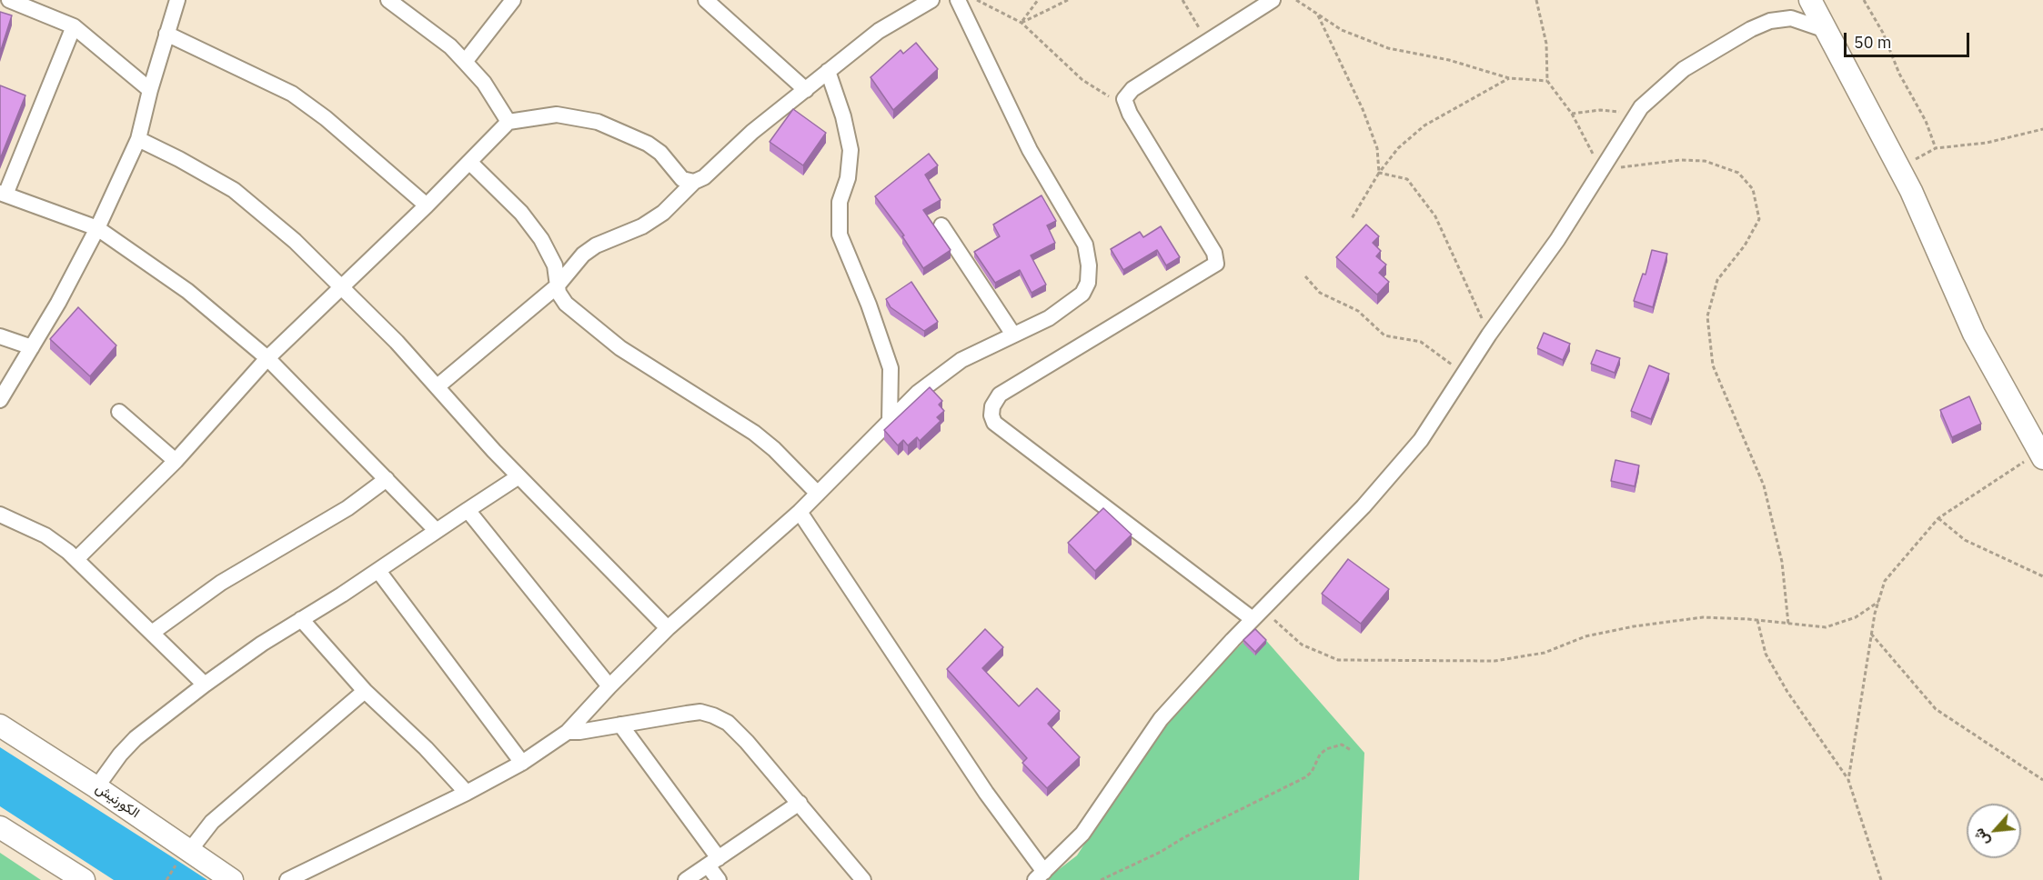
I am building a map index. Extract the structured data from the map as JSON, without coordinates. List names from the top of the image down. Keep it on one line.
{"streets":{"street":["الكورنيش"]},"scale_bar":"50 m","north":"bottom left"}
